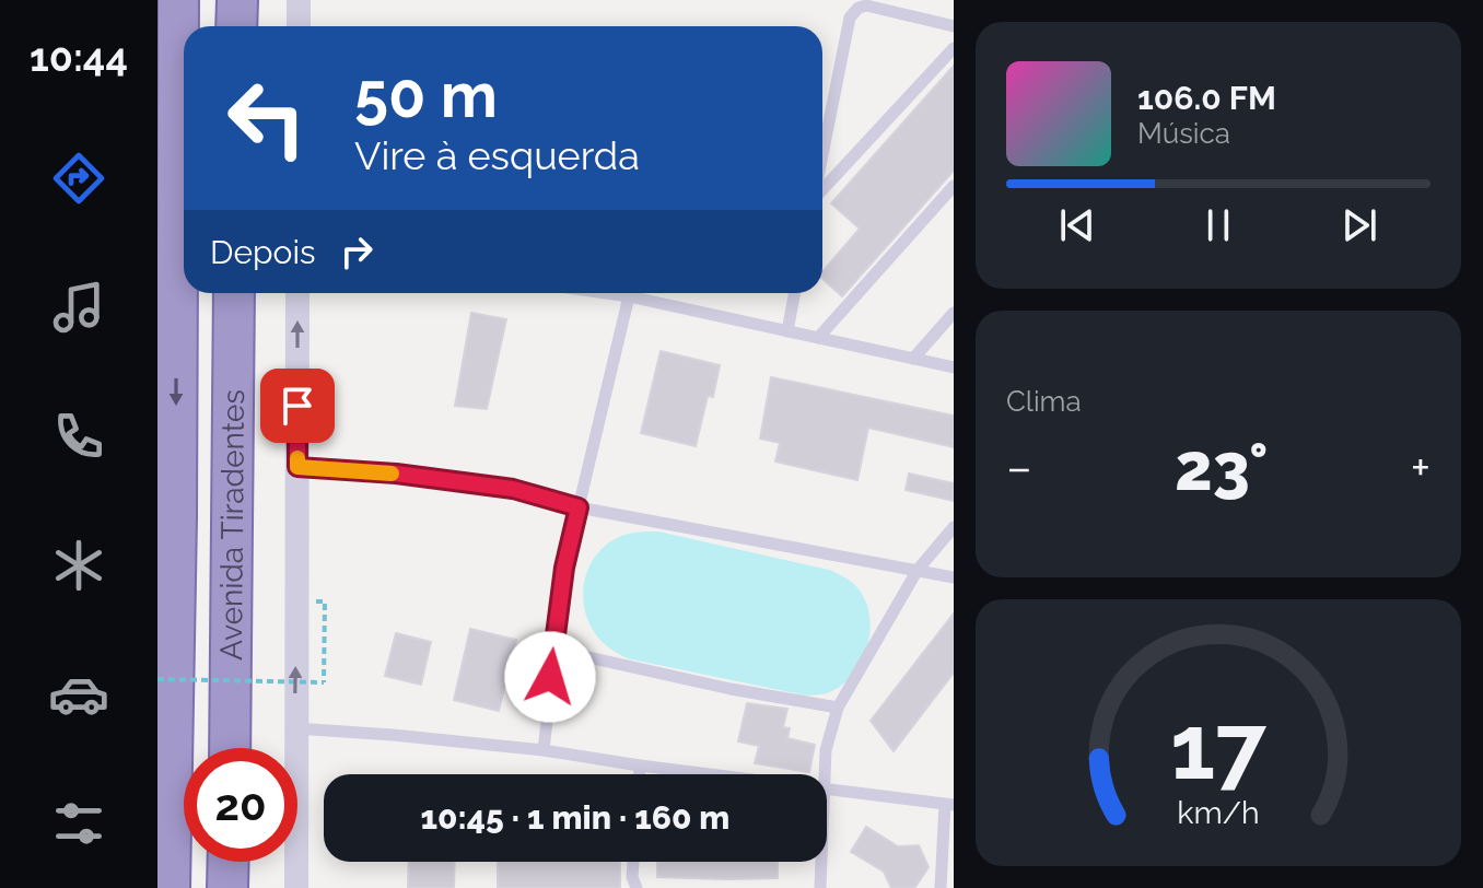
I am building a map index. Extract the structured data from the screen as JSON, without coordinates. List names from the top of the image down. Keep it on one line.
{"streets":{"highway":["Avenida Tiradentes"]},"page":{"tabs":"10:44","turn":["50 m","Vire à esquerda"],"song":["106.0 FM","Música"],"then":"Depois","tile":"Clima","heat":["−","23°","+"],"limit":"20","trip":"10:45 · 1 min · 160 m","gauge":["17","km/h"]}}
